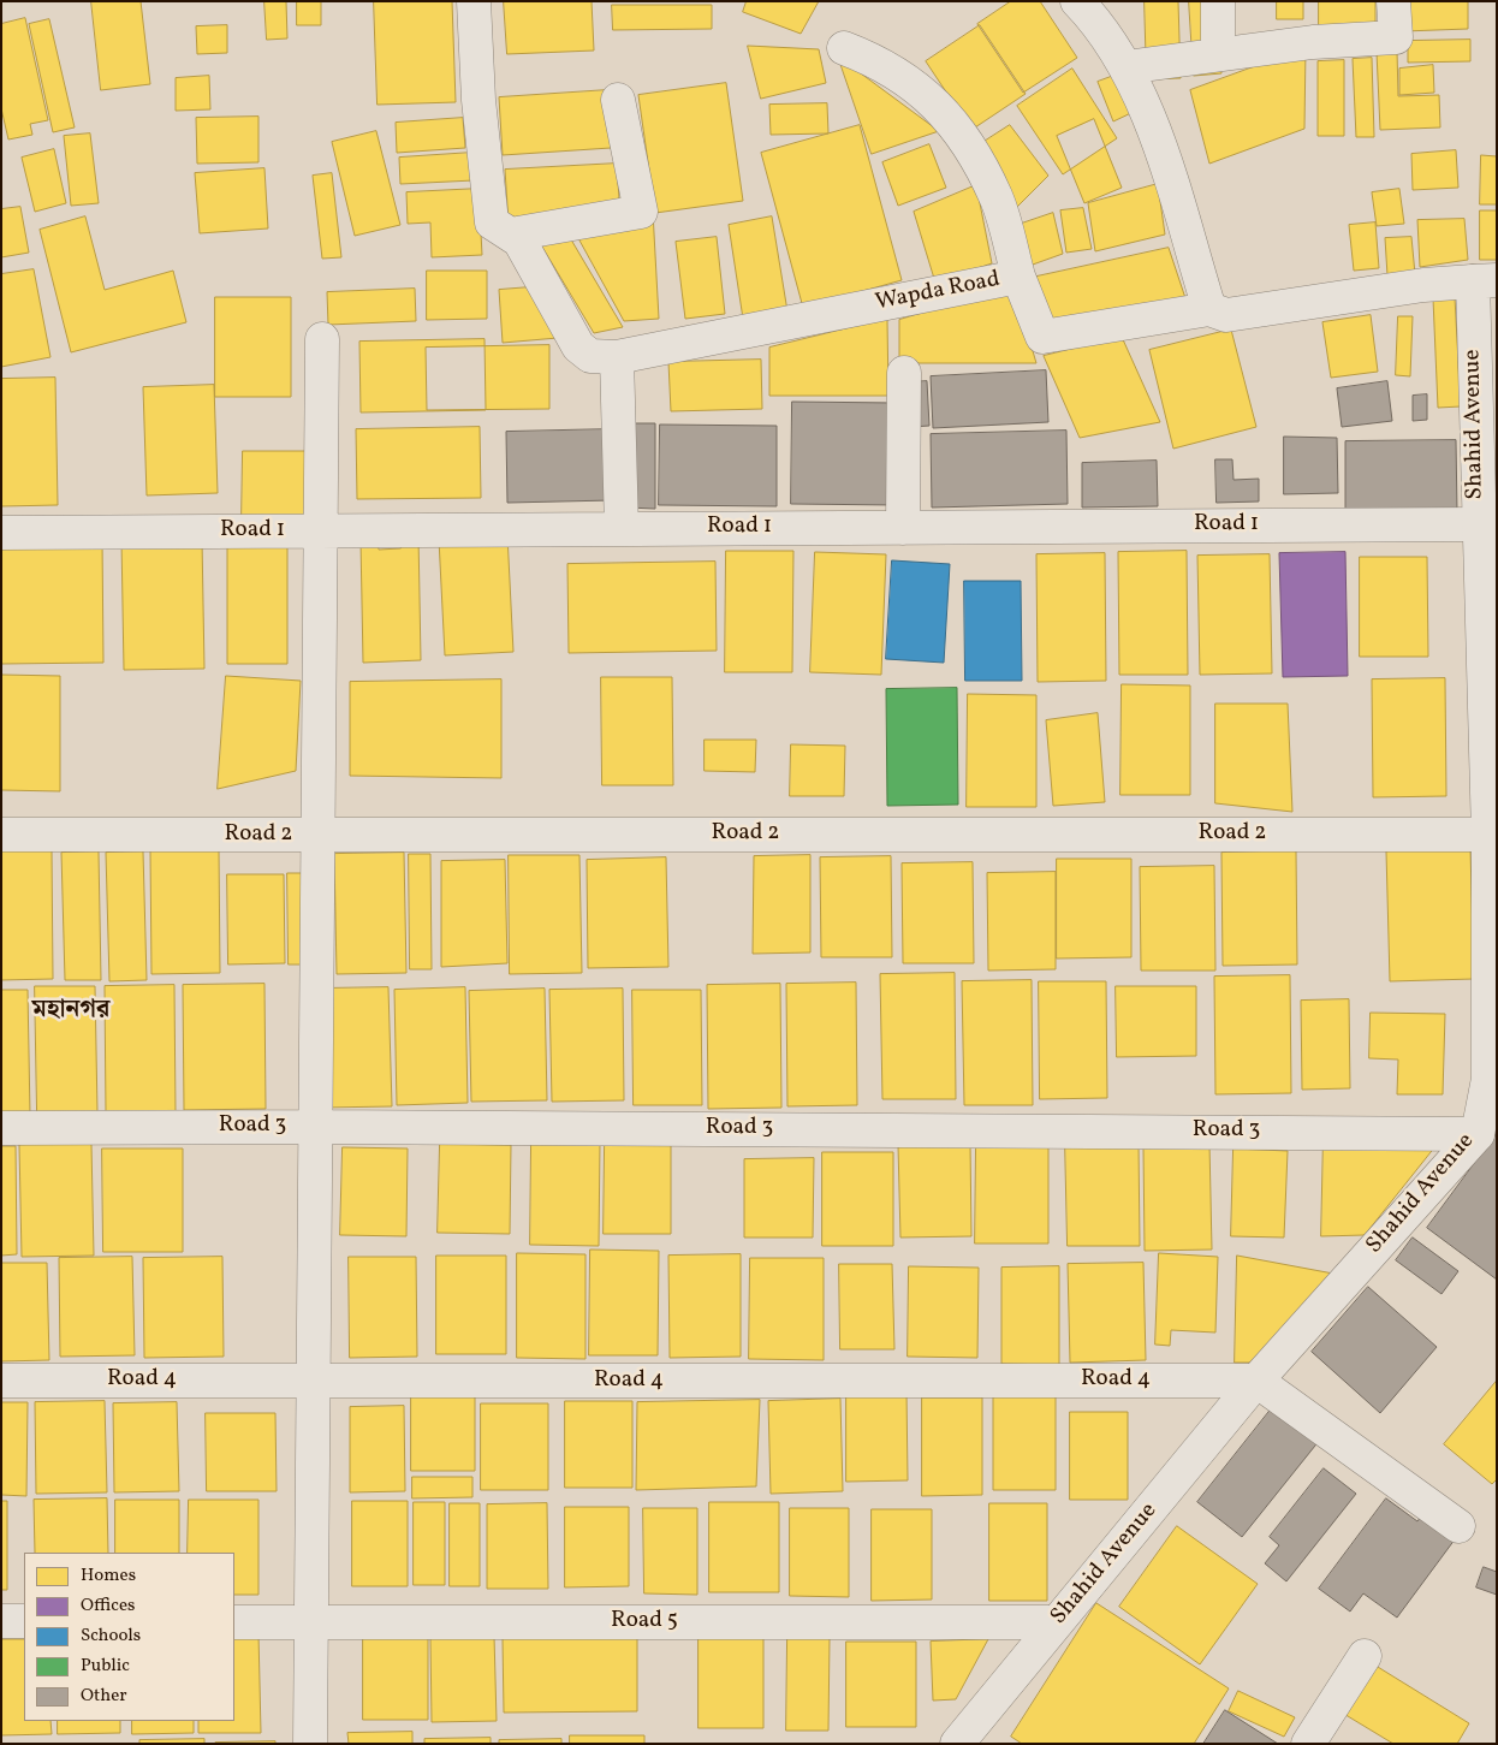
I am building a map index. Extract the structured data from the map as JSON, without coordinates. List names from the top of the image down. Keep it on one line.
{"streets":{"street":["Wapda Road","Shahid Avenue","Road 1","Road 2","Road 3","Road 4","Road 5"]},"crossings":[["Wapda Road","Shahid Avenue"],["Shahid Avenue","Road 1"],["Shahid Avenue","Road 2"],["Shahid Avenue","Road 3"],["Shahid Avenue","Road 4"],["Shahid Avenue","Road 5"]],"districts":["মহানগর"],"legend":["Homes","Offices","Schools","Public","Other"]}
